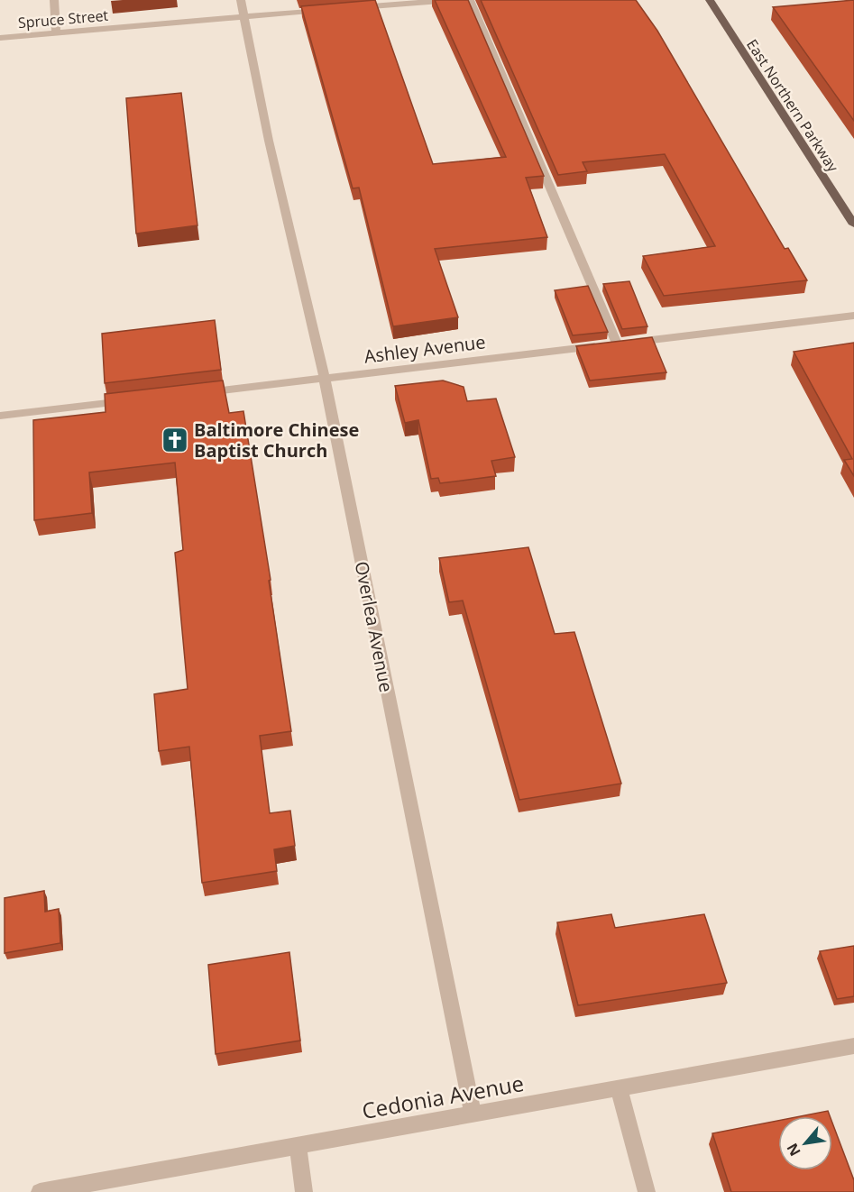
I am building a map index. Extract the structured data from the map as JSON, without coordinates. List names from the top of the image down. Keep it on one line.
{"streets":{"main road":["East Northern Parkway"],"street":["Spruce Street","Ashley Avenue","Overlea Avenue","Cedonia Avenue"]},"crossings":[["Spruce Street","Overlea Avenue"],["Ashley Avenue","Overlea Avenue"],["Overlea Avenue","Cedonia Avenue"]],"places":{"church":["Baltimore Chinese Baptist Church"]},"north":"bottom left"}
